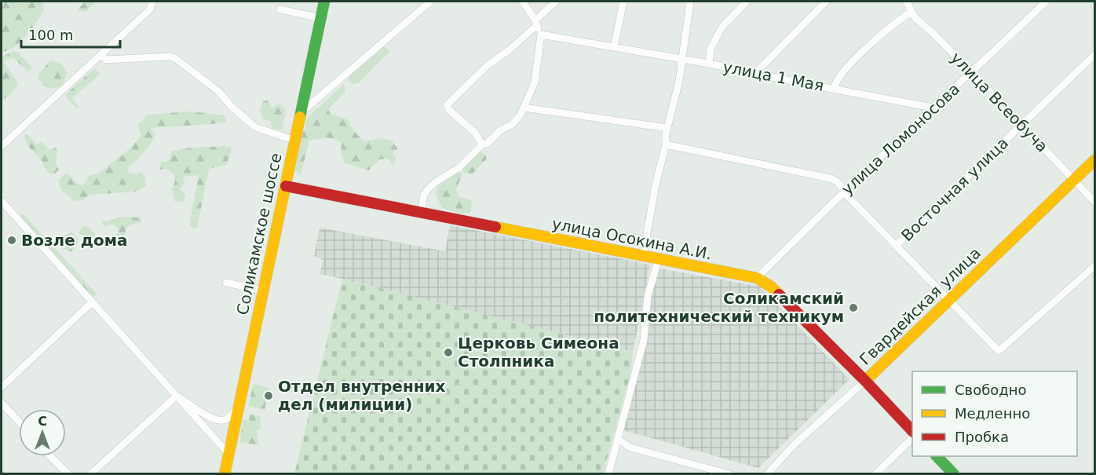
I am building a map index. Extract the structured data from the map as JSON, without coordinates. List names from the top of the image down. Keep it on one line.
{"streets":{"main road":["Соликамское шоссе","улица Осокина А.И.","Гвардейская улица"],"street":["улица 1 Мая","улица Всеобуча","улица Ломоносова","Восточная улица"]},"crossings":[["улица 1 Мая","улица Ломоносова"],["улица Всеобуча","улица Ломоносова"],["улица Всеобуча","Восточная улица"],["улица Всеобуча","Гвардейская улица"],["улица Ломоносова","улица Осокина А.И."],["Соликамское шоссе","улица Осокина А.И."],["улица Осокина А.И.","Гвардейская улица"]],"places":["Возле дома","Соликамский политехнический техникум","Церковь Симеона Столпника","Отдел внутренних дел (милиции)"],"legend":["Свободно","Медленно","Пробка"],"scale_bar":"100 m","north":"top"}
